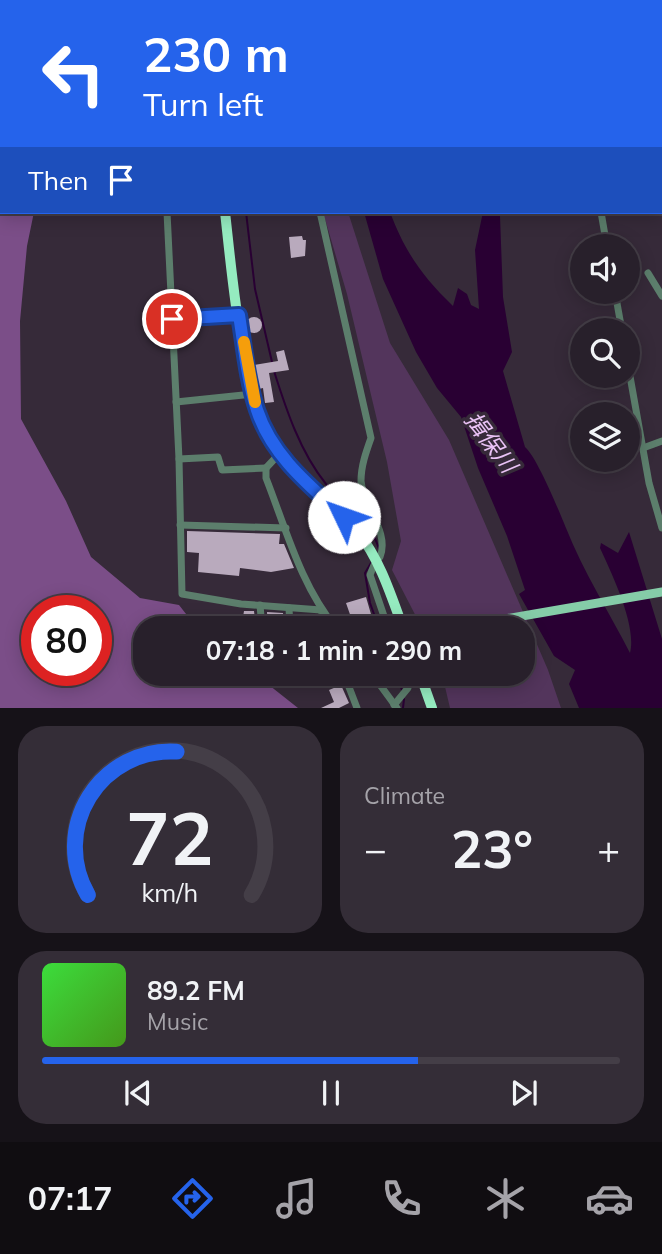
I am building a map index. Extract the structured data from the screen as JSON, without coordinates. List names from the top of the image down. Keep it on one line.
{"water":["揖保川"],"page":{"turn":["230 m","Turn left"],"then":"Then","limit":"80","trip":"07:18 · 1 min · 290 m","tile":"Climate","heat":["−","23°","+"],"song":["89.2 FM","Music"],"tabs":"07:17","gauge":["72","km/h"]}}
